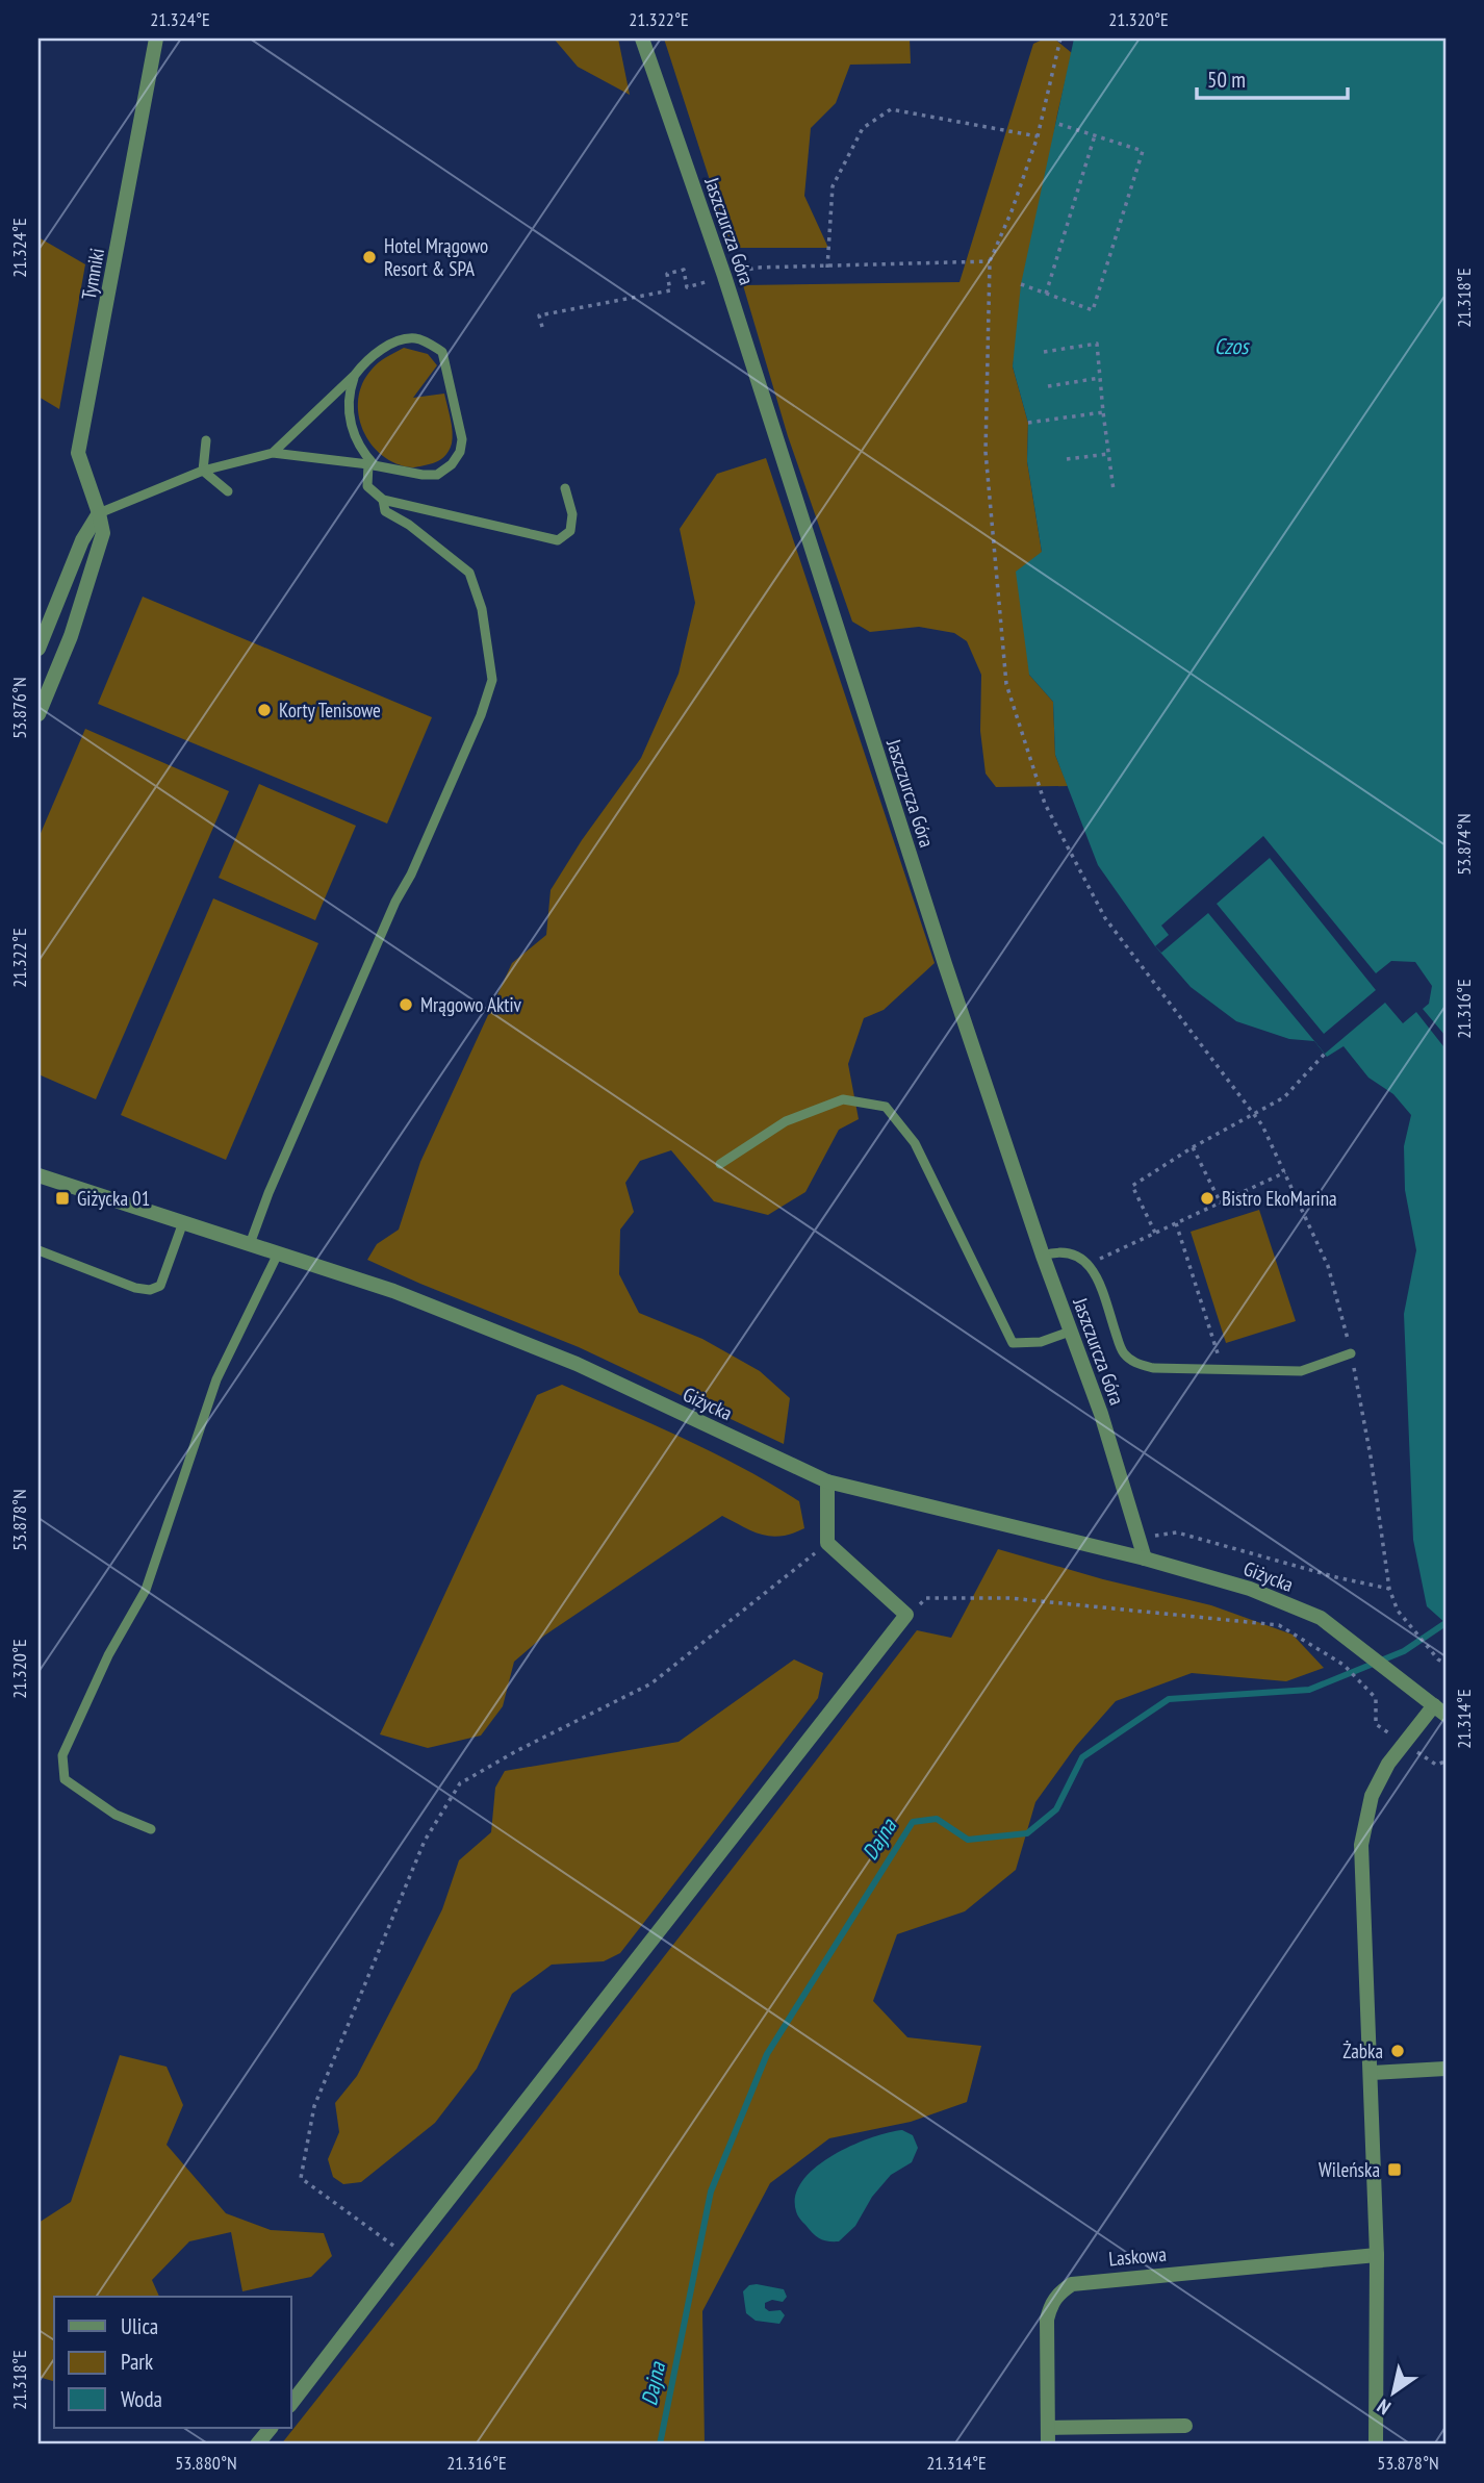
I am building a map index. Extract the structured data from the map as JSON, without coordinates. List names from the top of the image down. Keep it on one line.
{"streets":{"street":["Jaszczurcza Góra","Tymniki","Giżycka","Laskowa"]},"crossings":[["Jaszczurcza Góra","Giżycka"]],"water":["Czos","Dajna"],"places":{"other":["Hotel Mrągowo Resort & SPA","Korty Tenisowe","Mrągowo Aktiv","Bistro EkoMarina","Żabka"],"transit":["Giżycka 01","Wileńska"]},"legend":["Ulica","Park","Woda"],"scale_bar":"50 m","north":"bottom left","coordinates":["21.324°E","21.322°E","21.320°E","21.318°E","53.876°N","53.874°N","21.316°E","53.878°N","21.314°E","53.880°N"]}
